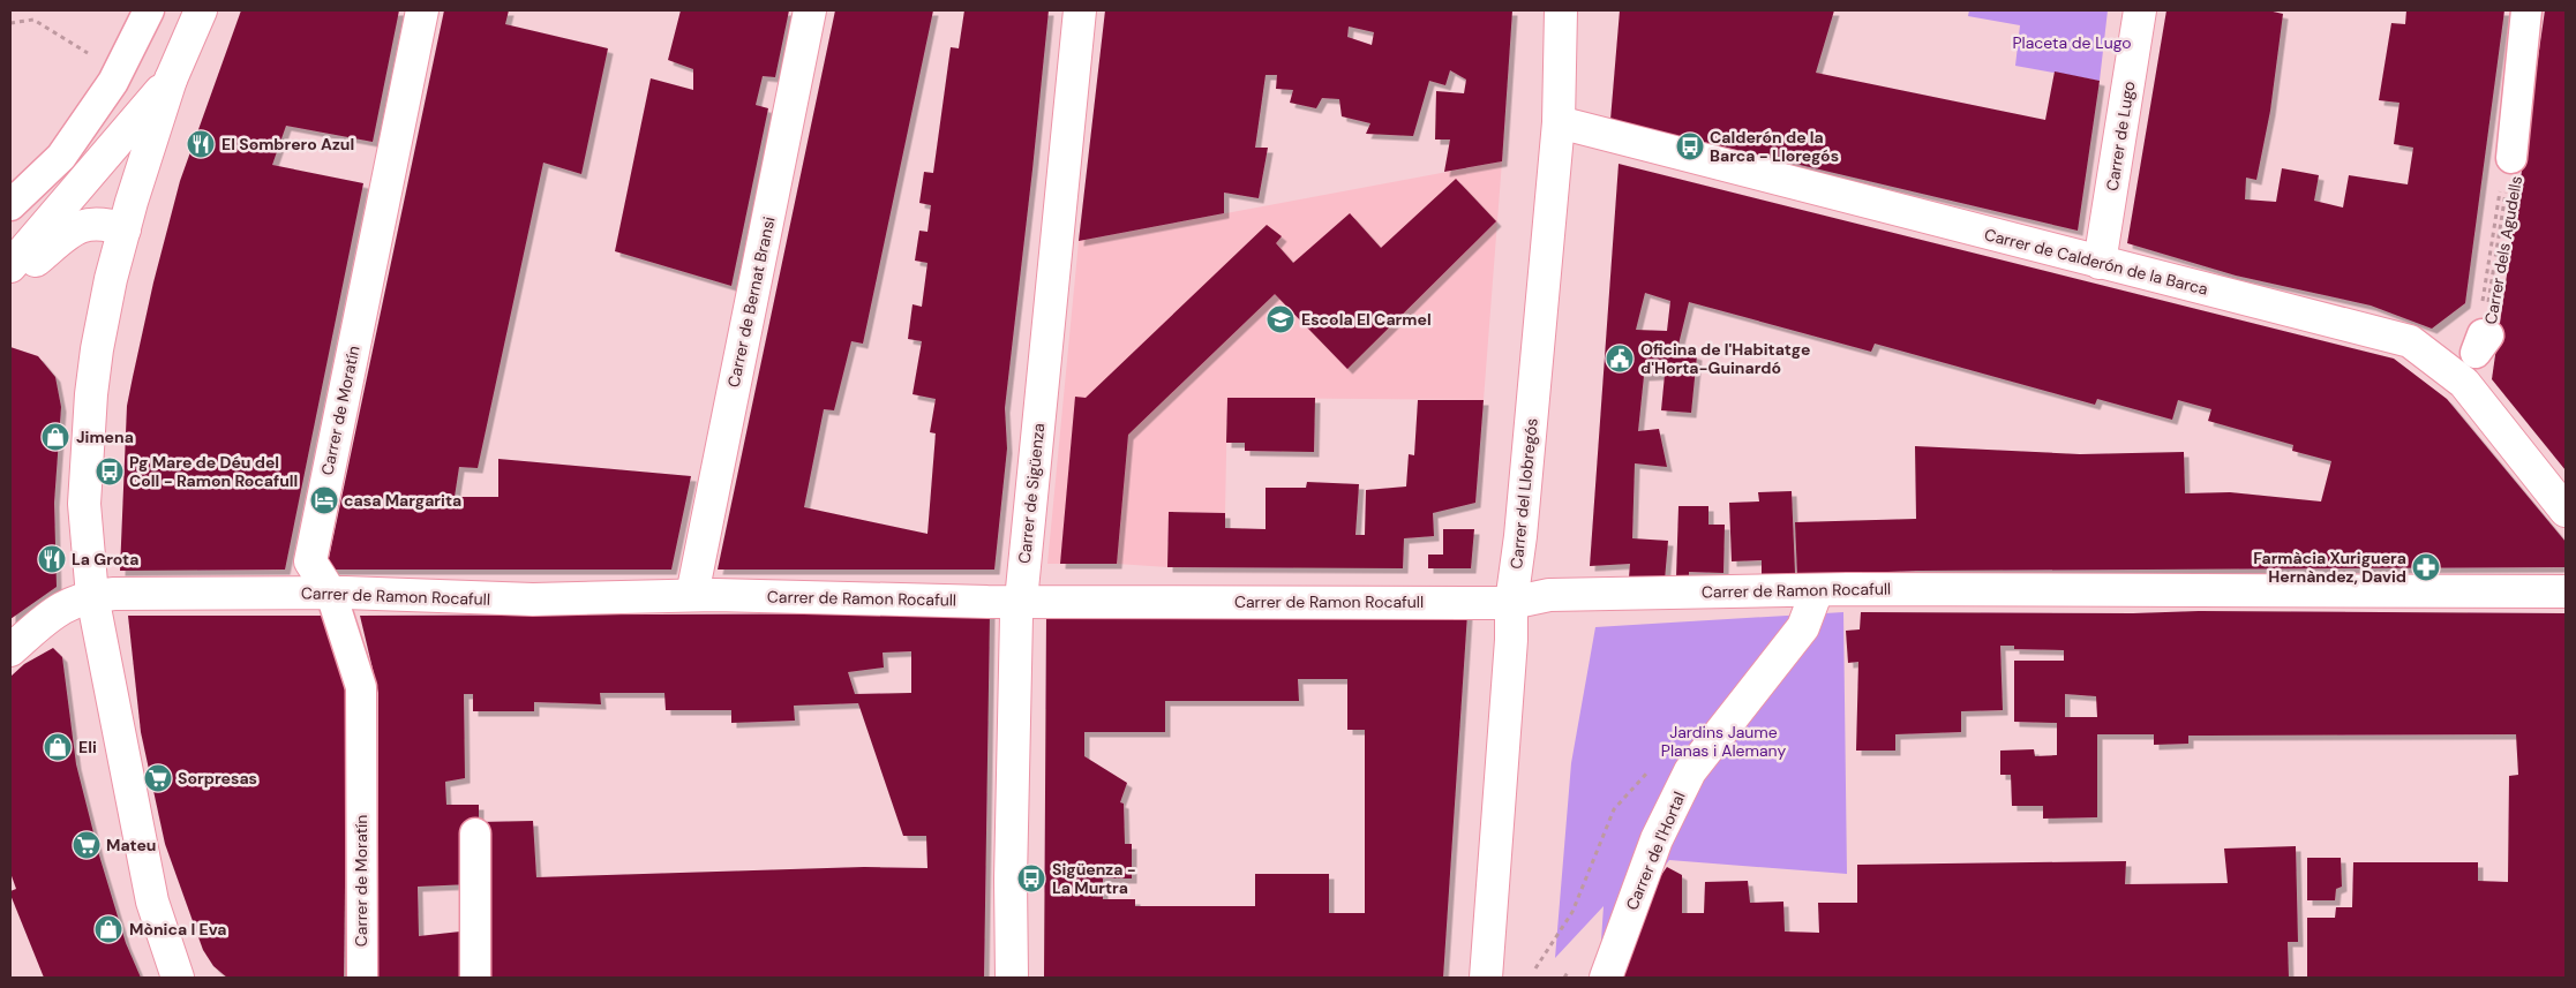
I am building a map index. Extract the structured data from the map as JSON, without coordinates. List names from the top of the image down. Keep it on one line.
{"streets":{"street":["Carrer de Lugo","Carrer de Calderón de la Barca","Carrer de Bernat Bransi","Carrer de Moratín","Carrer de Sigüenza","Carrer del Llobregós","Carrer de Ramon Rocafull","Carrer de l'Hortal"],"path":["Carrer dels Agudells"]},"crossings":[["Carrer de Lugo","Carrer de Calderón de la Barca"],["Carrer de Calderón de la Barca","Carrer del Llobregós"],["Carrer de Bernat Bransi","Carrer de Ramon Rocafull"],["Carrer de Moratín","Carrer de Ramon Rocafull"],["Carrer de Sigüenza","Carrer de Ramon Rocafull"],["Carrer del Llobregós","Carrer de Ramon Rocafull"],["Carrer de Ramon Rocafull","Carrer de l'Hortal"]],"parks":["Placeta de Lugo","Jardins Jaume Planas i Alemany"],"places":{"restaurant":["El Sombrero Azul","La Grota"],"bus stop":["Calderón de la Barca - Lloregós","Pg Mare de Déu del Coll - Ramon Rocafull","Sigüenza - La Murtra"],"school or university":["Escola El Carmel"],"public building":["Oficina de l'Habitatge d'Horta-Guinardó"],"shop":["Jimena","Eli","Mònica I Eva"],"hotel":["casa Margarita"],"pharmacy":["Farmàcia Xuriguera Hernàndez, David"],"supermarket":["Sorpresas","Mateu"]}}
